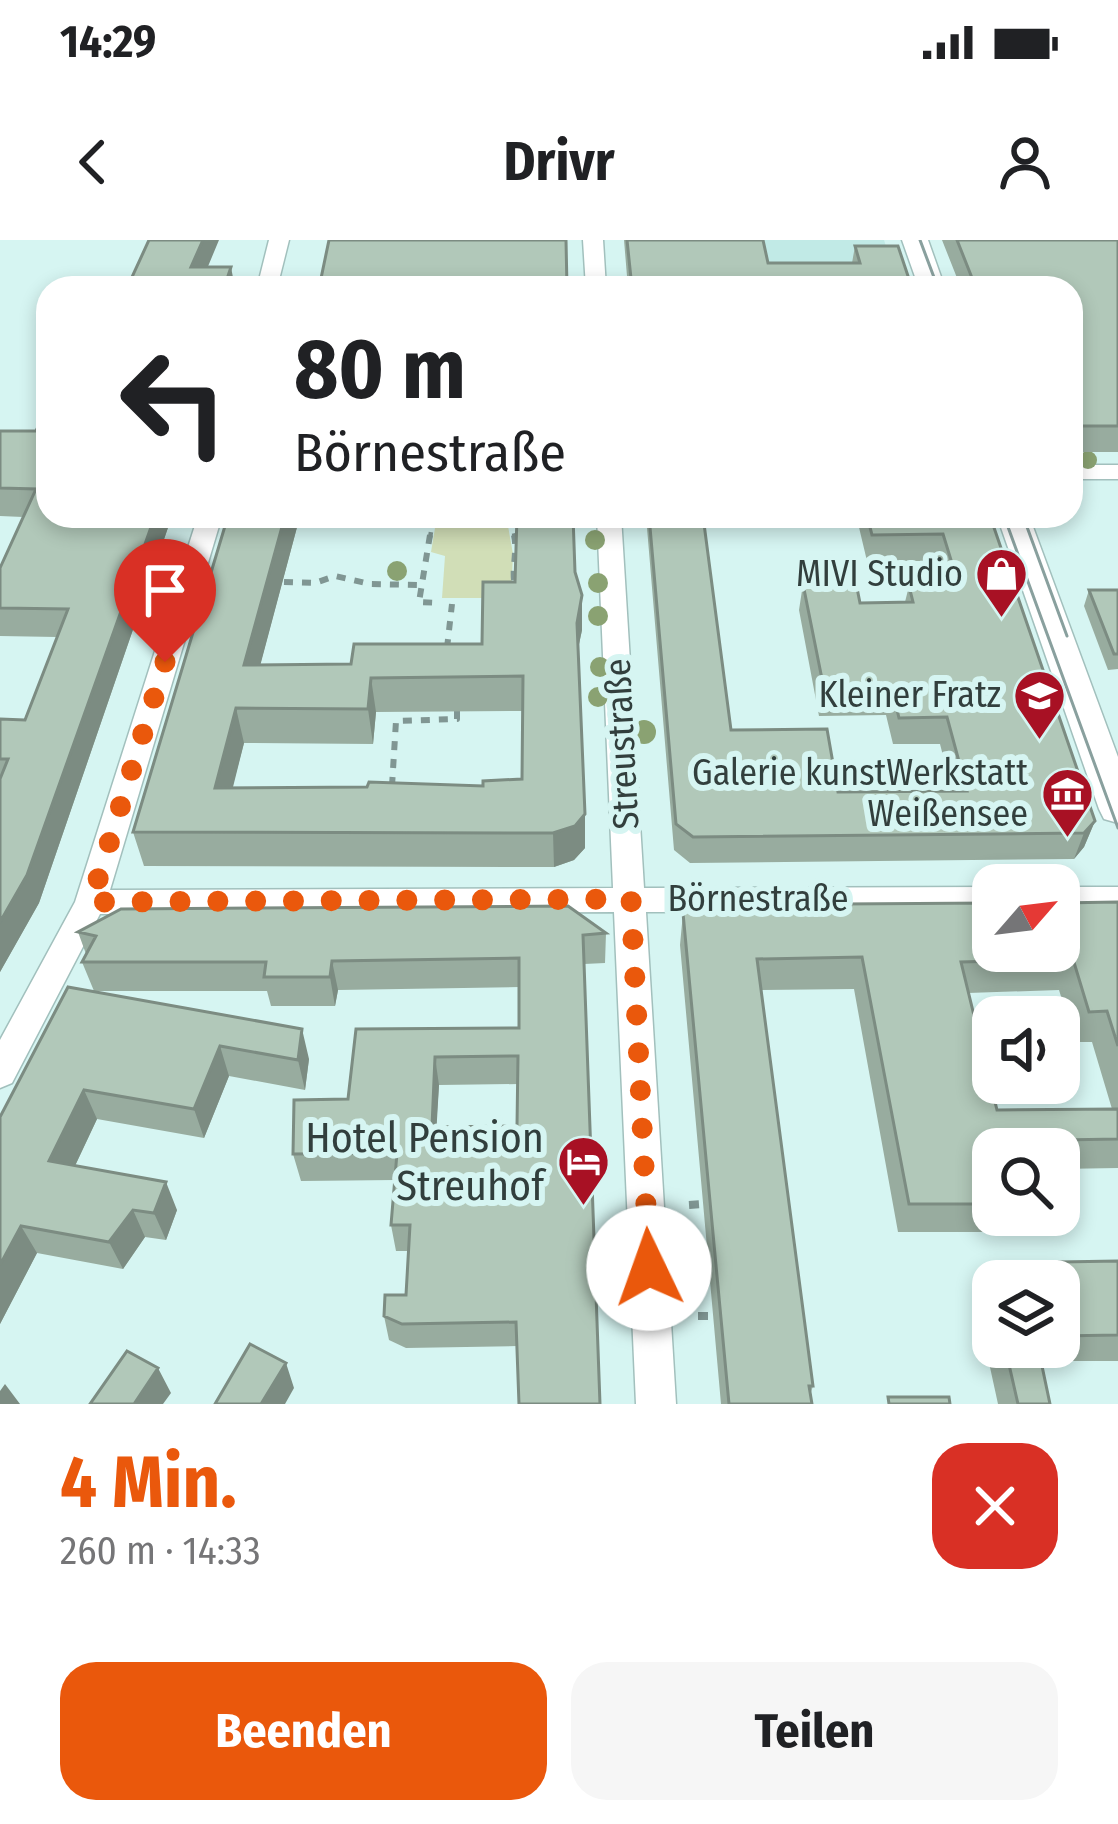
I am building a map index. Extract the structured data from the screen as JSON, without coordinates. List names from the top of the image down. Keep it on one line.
{"streets":{"street":["Streustraße","Börnestraße"]},"crossings":[["Streustraße","Börnestraße"]],"places":{"shop":["MIVI Studio"],"school or university":["Kleiner Fratz"],"museum":["Galerie kunstWerkstatt Weißensee"],"hotel":["Hotel Pension Streuhof"]},"north":"top right","page":{"status":"14:29","header":"Drivr","turn":["80 m","Börnestraße"],"heading":["4 Min.","260 m · 14:33"],"buttons":["Beenden","Teilen"]}}
